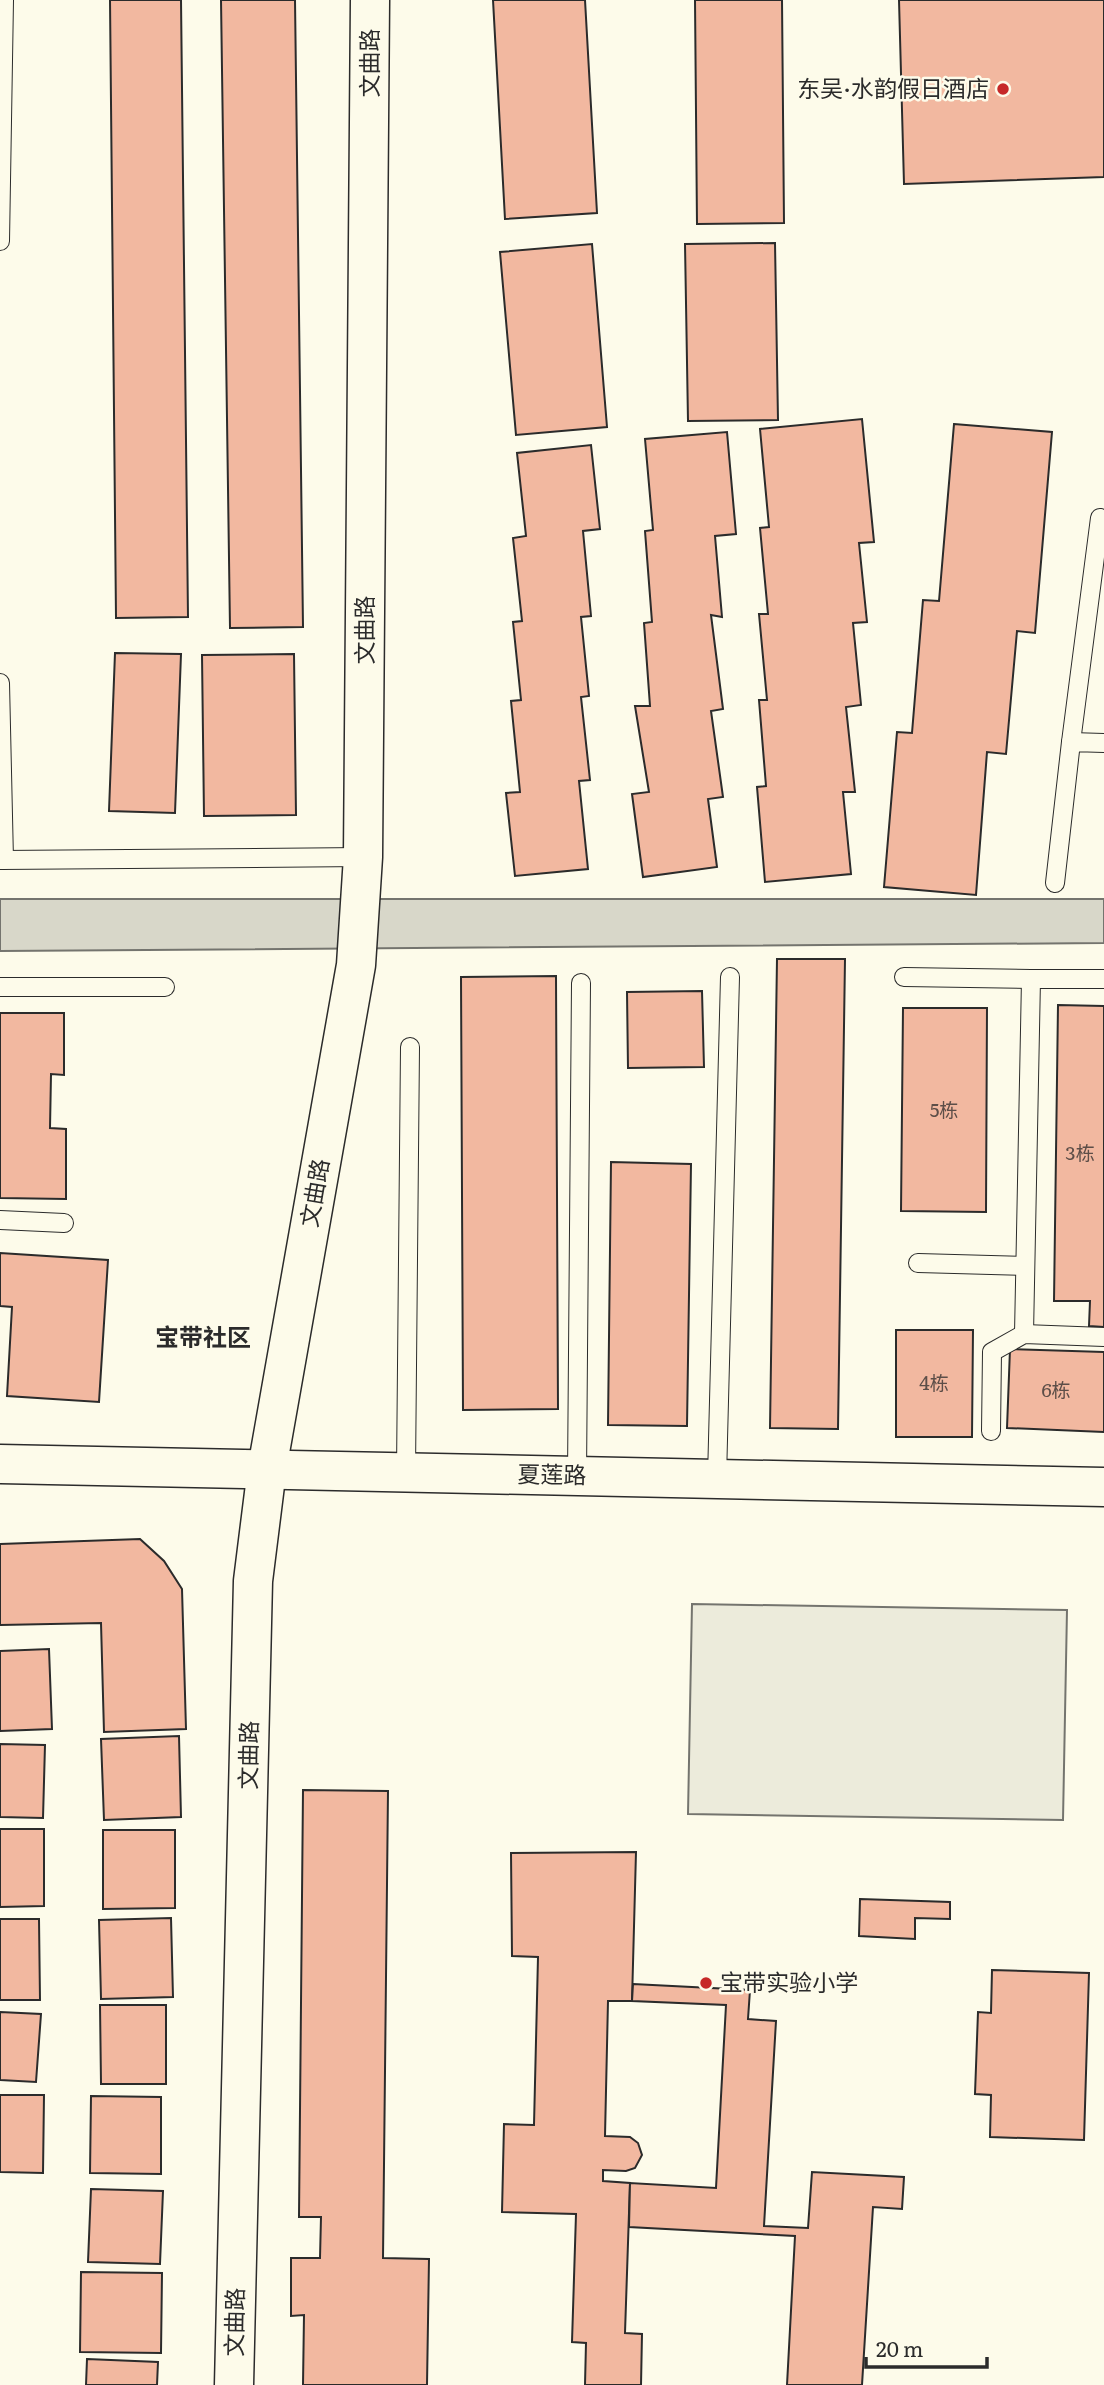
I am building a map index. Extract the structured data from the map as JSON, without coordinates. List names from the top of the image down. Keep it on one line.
{"streets":{"street":["文曲路","夏莲路"]},"crossings":[["文曲路","夏莲路"]],"districts":["宝带社区"],"places":["东吴·水韵假日酒店","宝带实验小学"],"house_numbers":["5栋","3栋","4栋","6栋"],"scale_bar":"20 m"}
